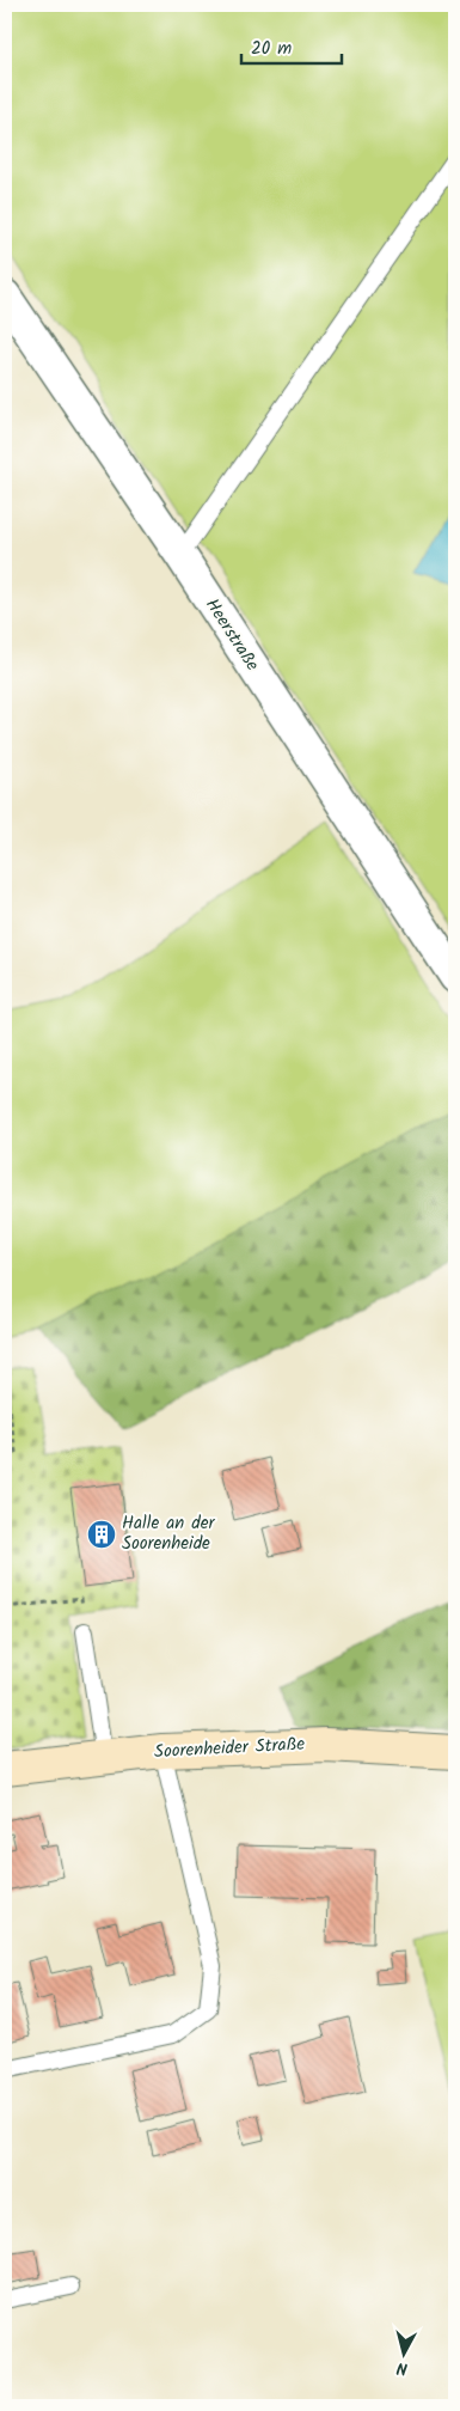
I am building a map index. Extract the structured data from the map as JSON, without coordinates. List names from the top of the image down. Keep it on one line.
{"streets":{"main road":["Soorenheider Straße"],"street":["Heerstraße"]},"places":{"building":["Halle an der Soorenheide"]},"scale_bar":"20 m","north":"bottom"}
